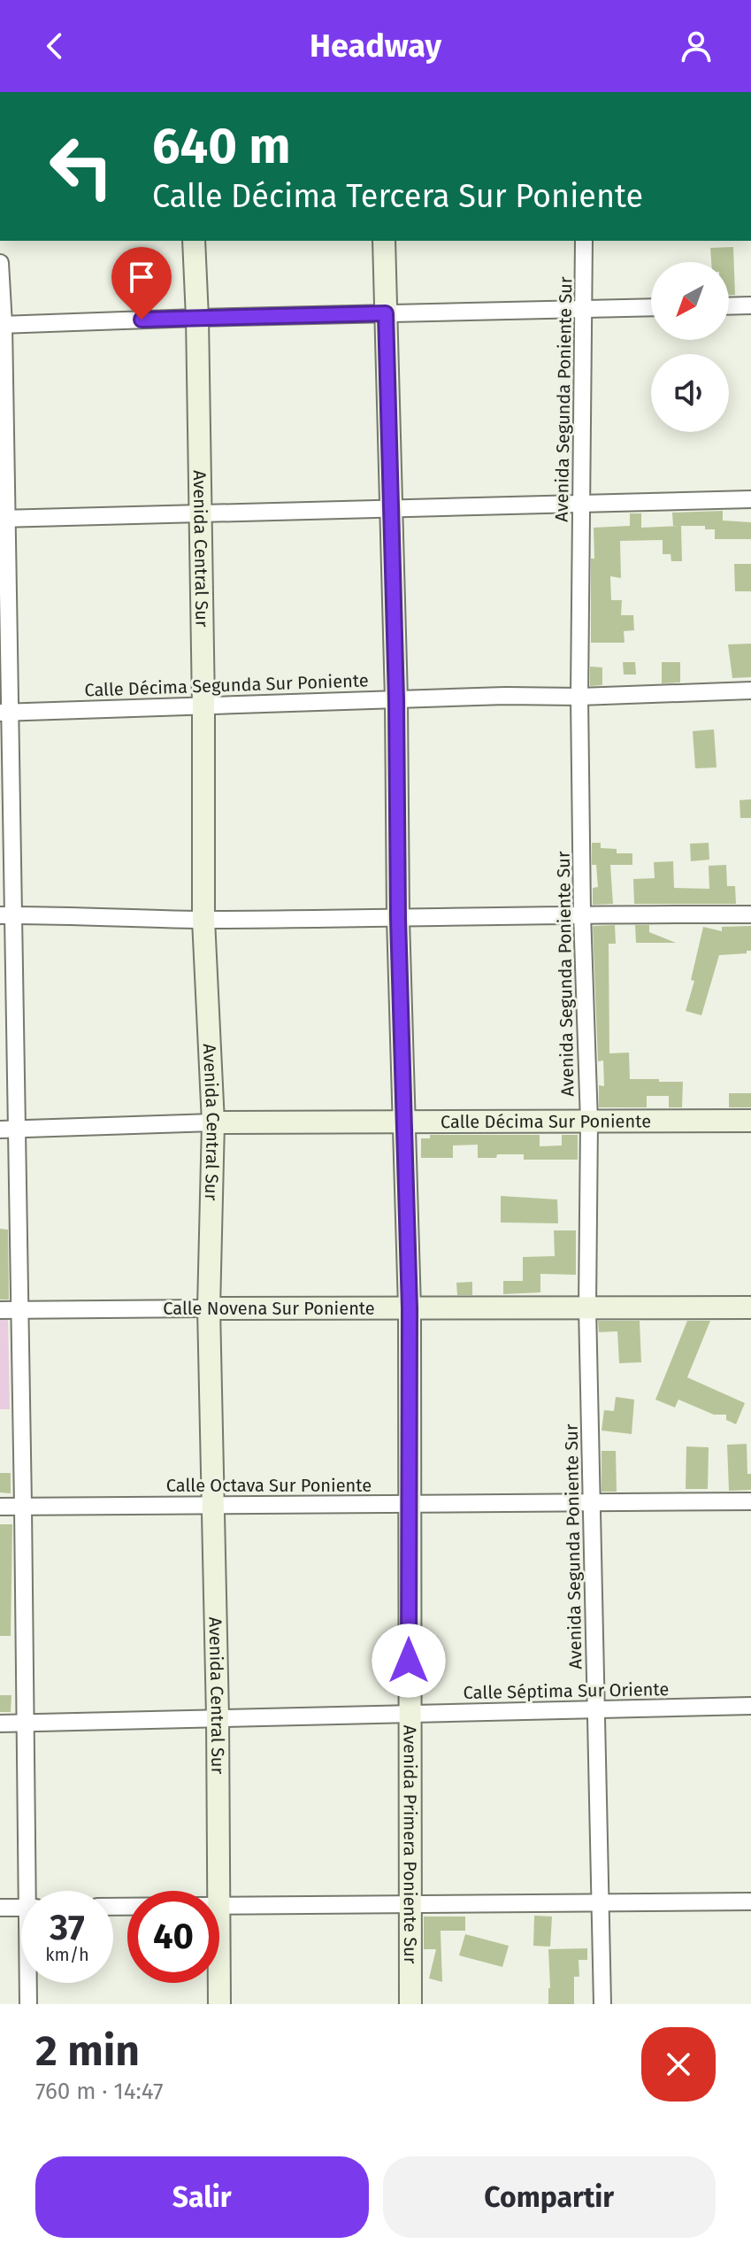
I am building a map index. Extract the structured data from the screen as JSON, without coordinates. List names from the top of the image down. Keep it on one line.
{"streets":{"street":["Avenida Segunda Poniente Sur","Avenida Central Sur","Calle Décima Segunda Sur Poniente","Calle Décima Sur Poniente","Calle Novena Sur Poniente","Calle Octava Sur Poniente","Calle Séptima Sur Oriente","Avenida Primera Poniente Sur"]},"crossings":[["Avenida Segunda Poniente Sur","Calle Décima Segunda Sur Poniente"],["Avenida Segunda Poniente Sur","Calle Décima Sur Poniente"],["Avenida Segunda Poniente Sur","Calle Novena Sur Poniente"],["Avenida Segunda Poniente Sur","Calle Octava Sur Poniente"],["Avenida Segunda Poniente Sur","Calle Séptima Sur Oriente"],["Avenida Central Sur","Calle Décima Segunda Sur Poniente"],["Avenida Central Sur","Calle Décima Sur Poniente"],["Avenida Central Sur","Calle Novena Sur Poniente"],["Avenida Central Sur","Calle Octava Sur Poniente"],["Avenida Central Sur","Calle Séptima Sur Oriente"],["Calle Décima Segunda Sur Poniente","Avenida Primera Poniente Sur"],["Calle Décima Sur Poniente","Avenida Primera Poniente Sur"],["Calle Novena Sur Poniente","Avenida Primera Poniente Sur"],["Calle Octava Sur Poniente","Avenida Primera Poniente Sur"],["Calle Séptima Sur Oriente","Avenida Primera Poniente Sur"]],"north":"bottom left","page":{"header":"Headway","turn":["640 m","Calle Décima Tercera Sur Poniente"],"speed":"37 km/h","limit":"40","heading":["2 min","760 m · 14:47"],"buttons":["Salir","Compartir"]}}
